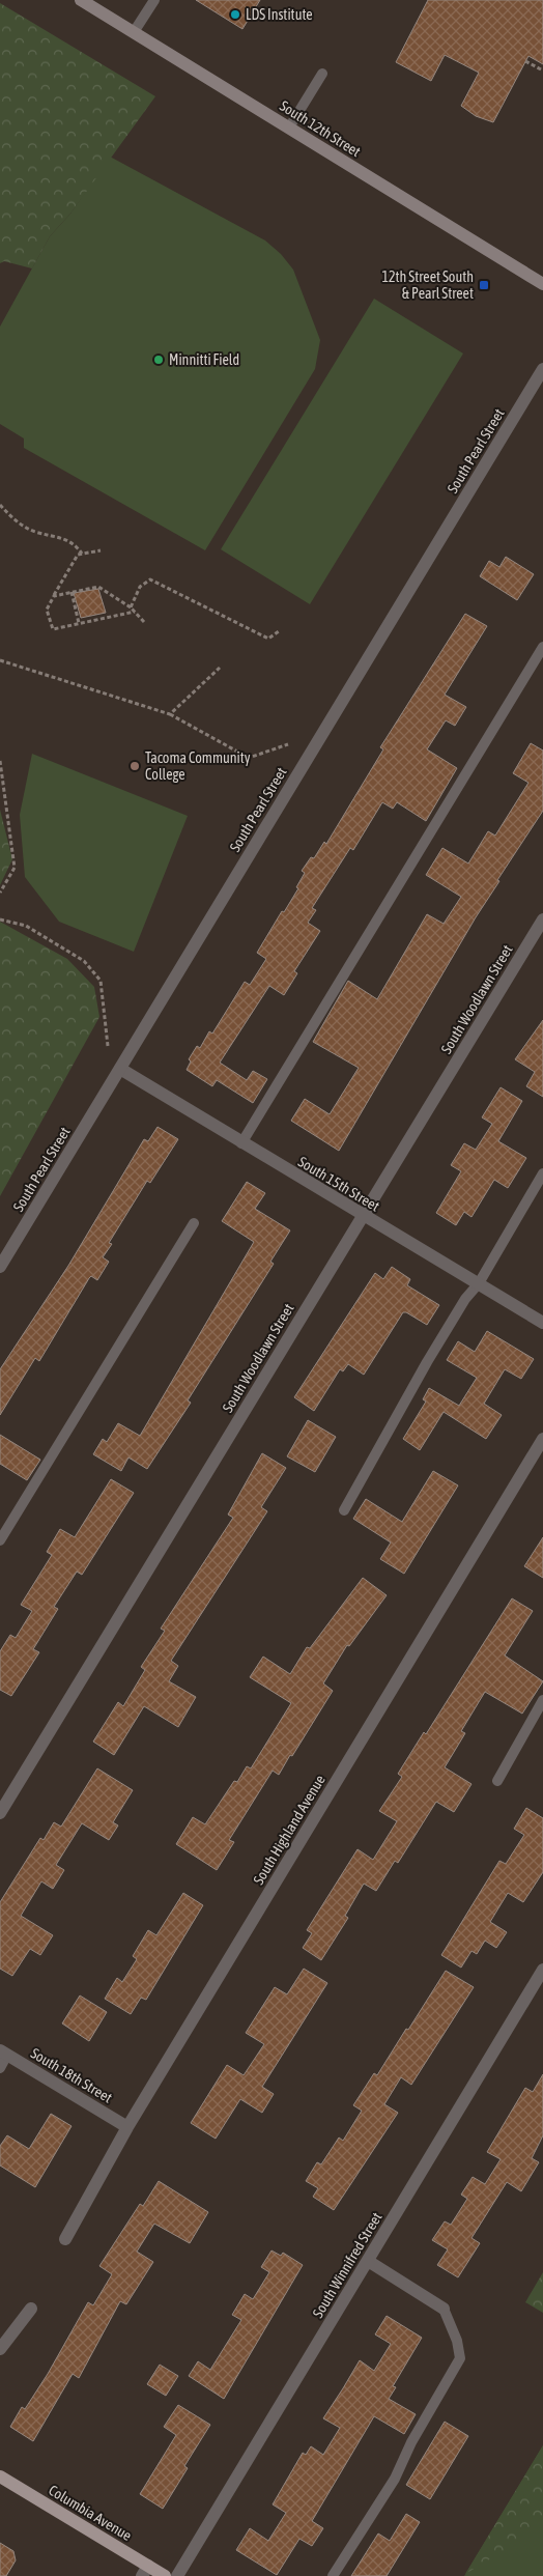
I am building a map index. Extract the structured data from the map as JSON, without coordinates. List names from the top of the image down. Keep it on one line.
{"streets":{"main road":["South 12th Street","Columbia Avenue"],"street":["South Pearl Street","South Woodlawn Street","South 15th Street","South Highland Avenue","South 18th Street","South Winnifred Street"]},"crossings":[["South Pearl Street","South 15th Street"],["South Woodlawn Street","South 15th Street"],["South Highland Avenue","South 18th Street"]],"places":{"other":["LDS Institute","Minnitti Field","Tacoma Community College"],"transit":["12th Street South & Pearl Street"]}}
